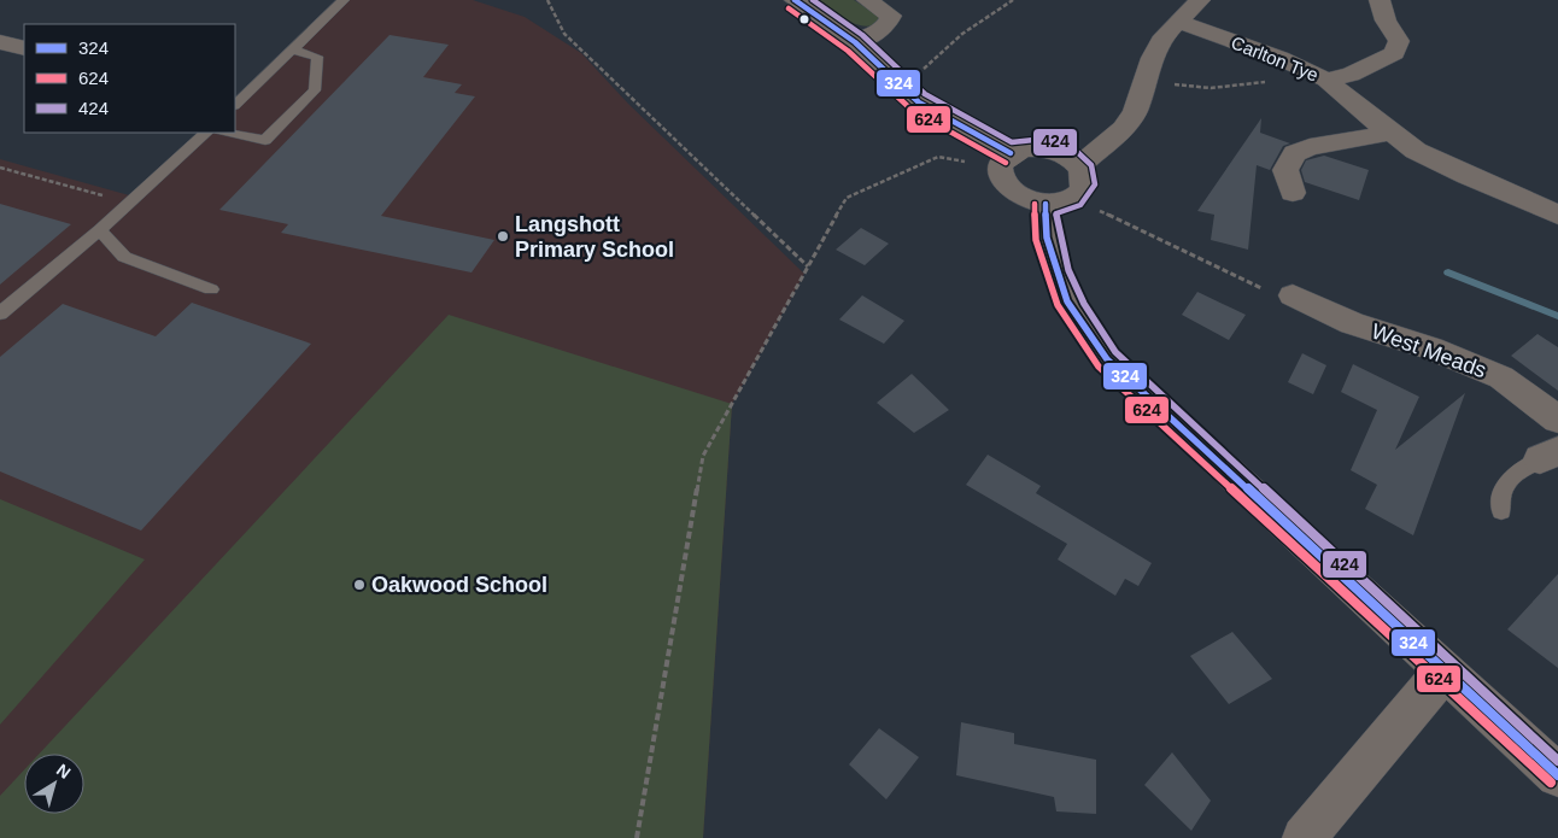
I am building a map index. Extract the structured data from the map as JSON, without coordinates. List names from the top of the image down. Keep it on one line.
{"streets":{"street":["Carlton Tye","West Meads"]},"places":["Langshott Primary School","Oakwood School"],"lines":["transit line 324","transit line 424","transit line 624"],"legend":["324","624","424"],"north":"top right"}
